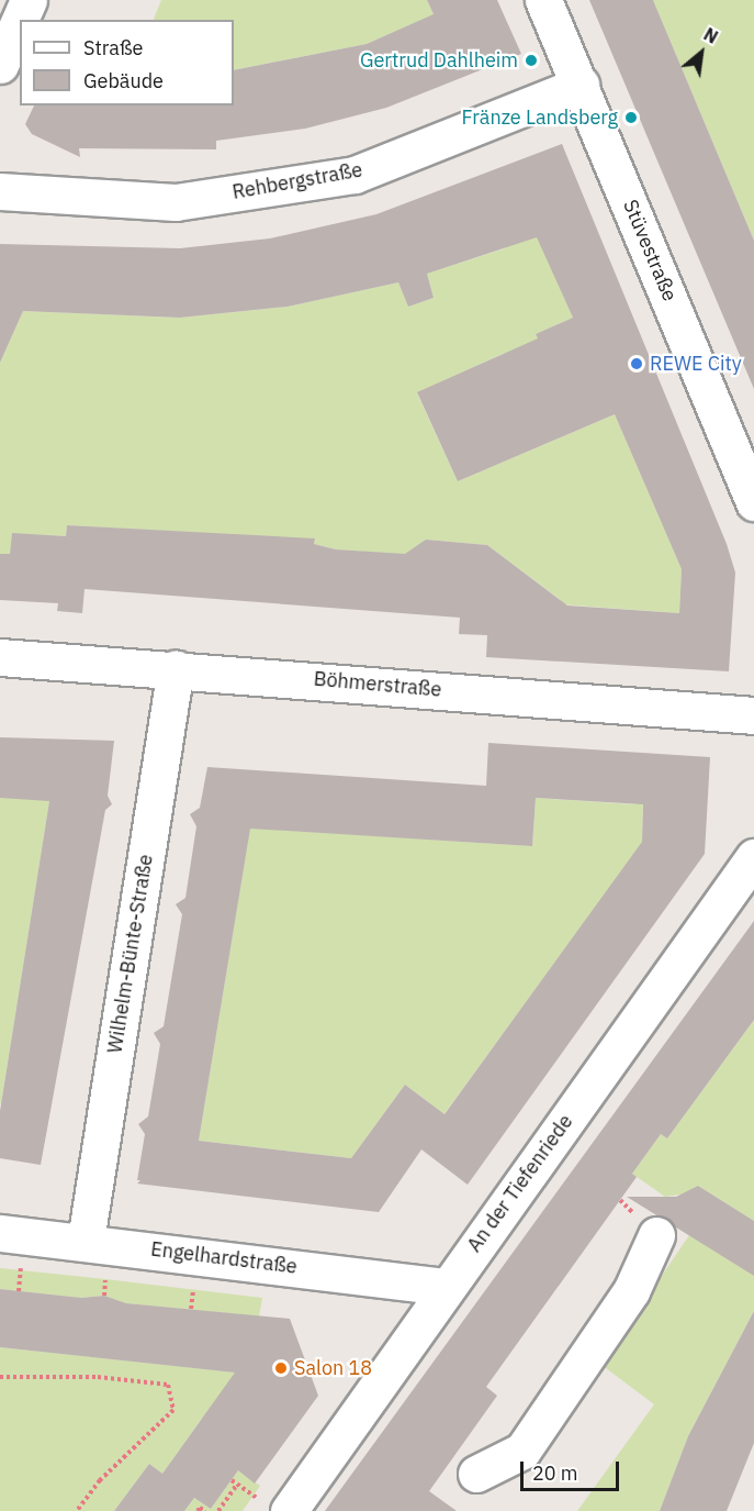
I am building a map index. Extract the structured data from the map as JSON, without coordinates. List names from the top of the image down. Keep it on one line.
{"streets":{"street":["Rehbergstraße","Stüvestraße","Böhmerstraße","Wilhelm-Bünte-Straße","An der Tiefenriede","Engelhardstraße"]},"crossings":[["Rehbergstraße","Stüvestraße"],["Böhmerstraße","Wilhelm-Bünte-Straße"],["Wilhelm-Bünte-Straße","Engelhardstraße"],["An der Tiefenriede","Engelhardstraße"]],"places":["Gertrud Dahlheim","Fränze Landsberg","REWE City","Salon 18"],"legend":["Straße","Gebäude"],"scale_bar":"20 m","north":"top right"}
